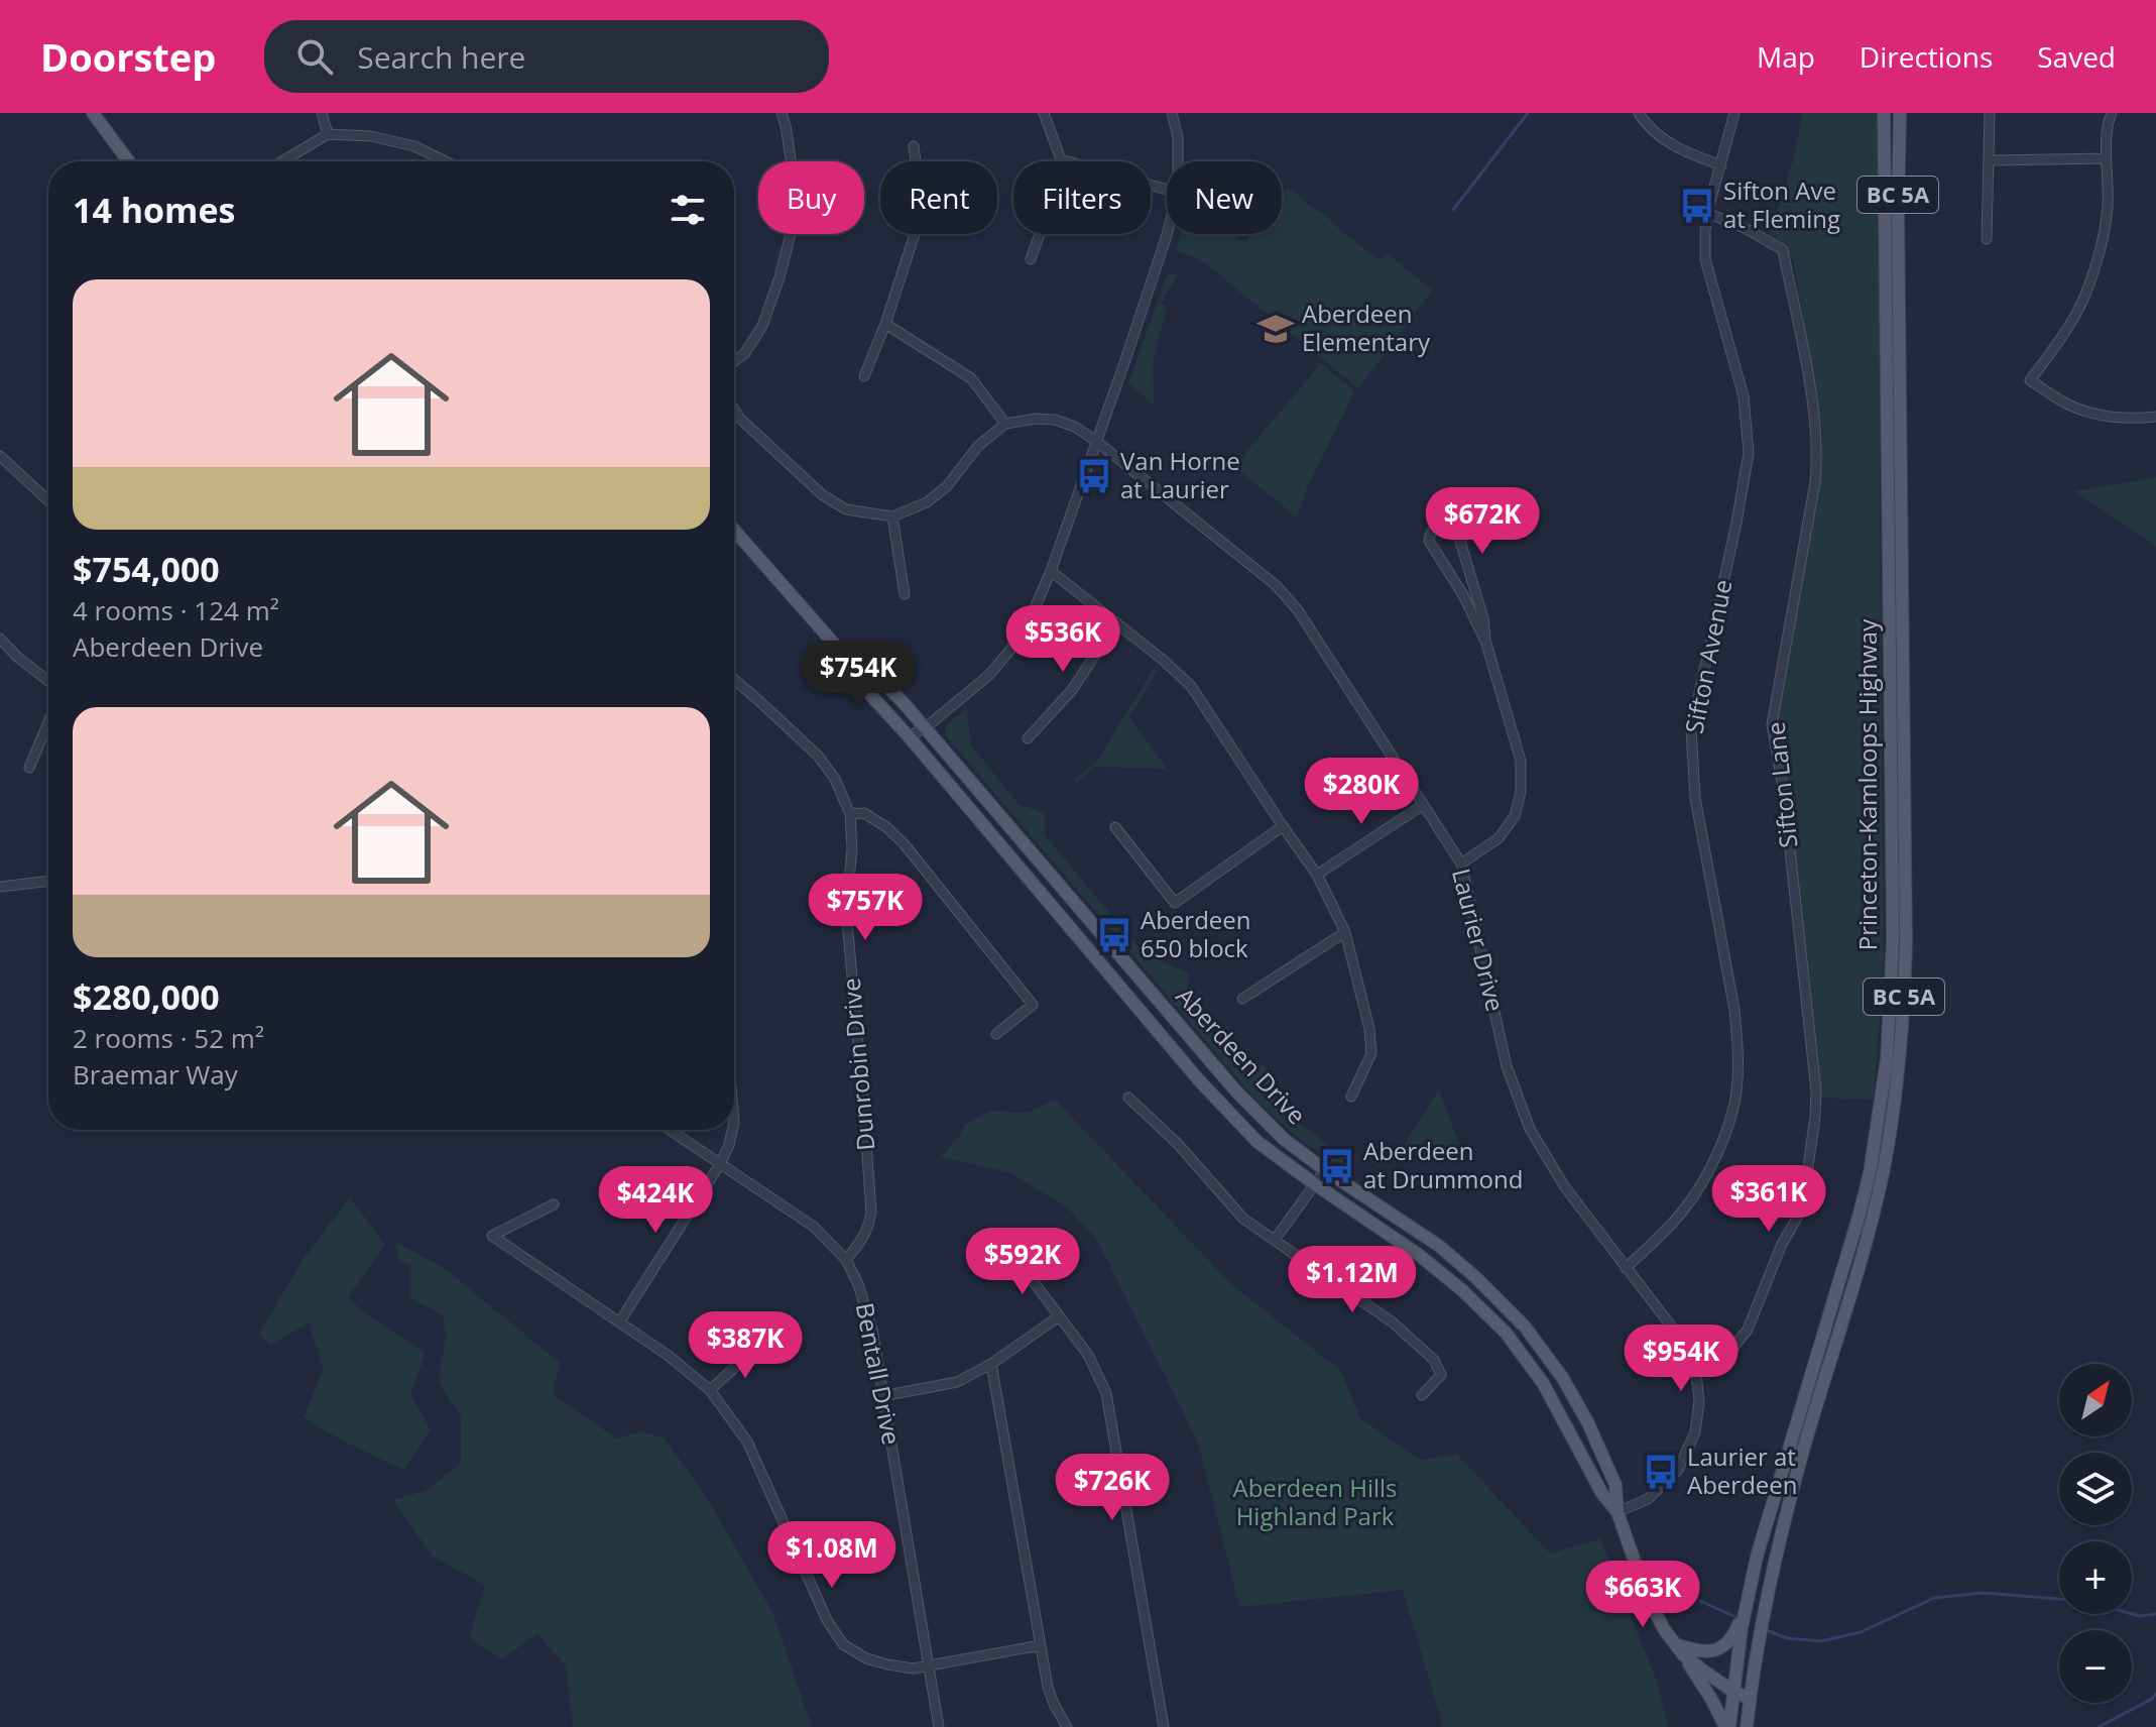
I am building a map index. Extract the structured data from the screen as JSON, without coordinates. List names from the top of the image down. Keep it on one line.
{"streets":{"main road":["BC 5A","Princeton-Kamloops Highway","Aberdeen Drive"],"street":["Sifton Avenue","Sifton Lane","Laurier Drive","Dunrobin Drive","Bentall Drive"]},"crossings":[["Sifton Avenue","Sifton Lane"],["Sifton Avenue","Laurier Drive"],["Sifton Lane","Laurier Drive"],["Princeton-Kamloops Highway","Aberdeen Drive"],["Laurier Drive","Aberdeen Drive"],["Dunrobin Drive","Bentall Drive"]],"parks":["Aberdeen Hills Highland Park"],"places":{"bus stop":["Sifton Ave at Fleming","Van Horne at Laurier","Aberdeen 650 block","Aberdeen at Drummond","Laurier at Aberdeen"],"school or university":["Aberdeen Elementary"]},"north":"top right","page":{"header":"Doorstep","search":"Search here","nav":["Map","Directions","Saved"],"chip":["Buy","Rent","Filters","New"],"heading":"14 homes","list":[{"name":"$754,000","note":"4 rooms · 124 m² · Aberdeen Drive"},{"name":"$280,000","note":"2 rooms · 52 m² · Braemar Way"}],"price":["$672K","$536K","$754K","$280K","$757K","$361K","$424K","$592K","$1.12M","$387K","$954K","$726K","$1.08M","$663K"],"map_buttons":["+","−"]}}
